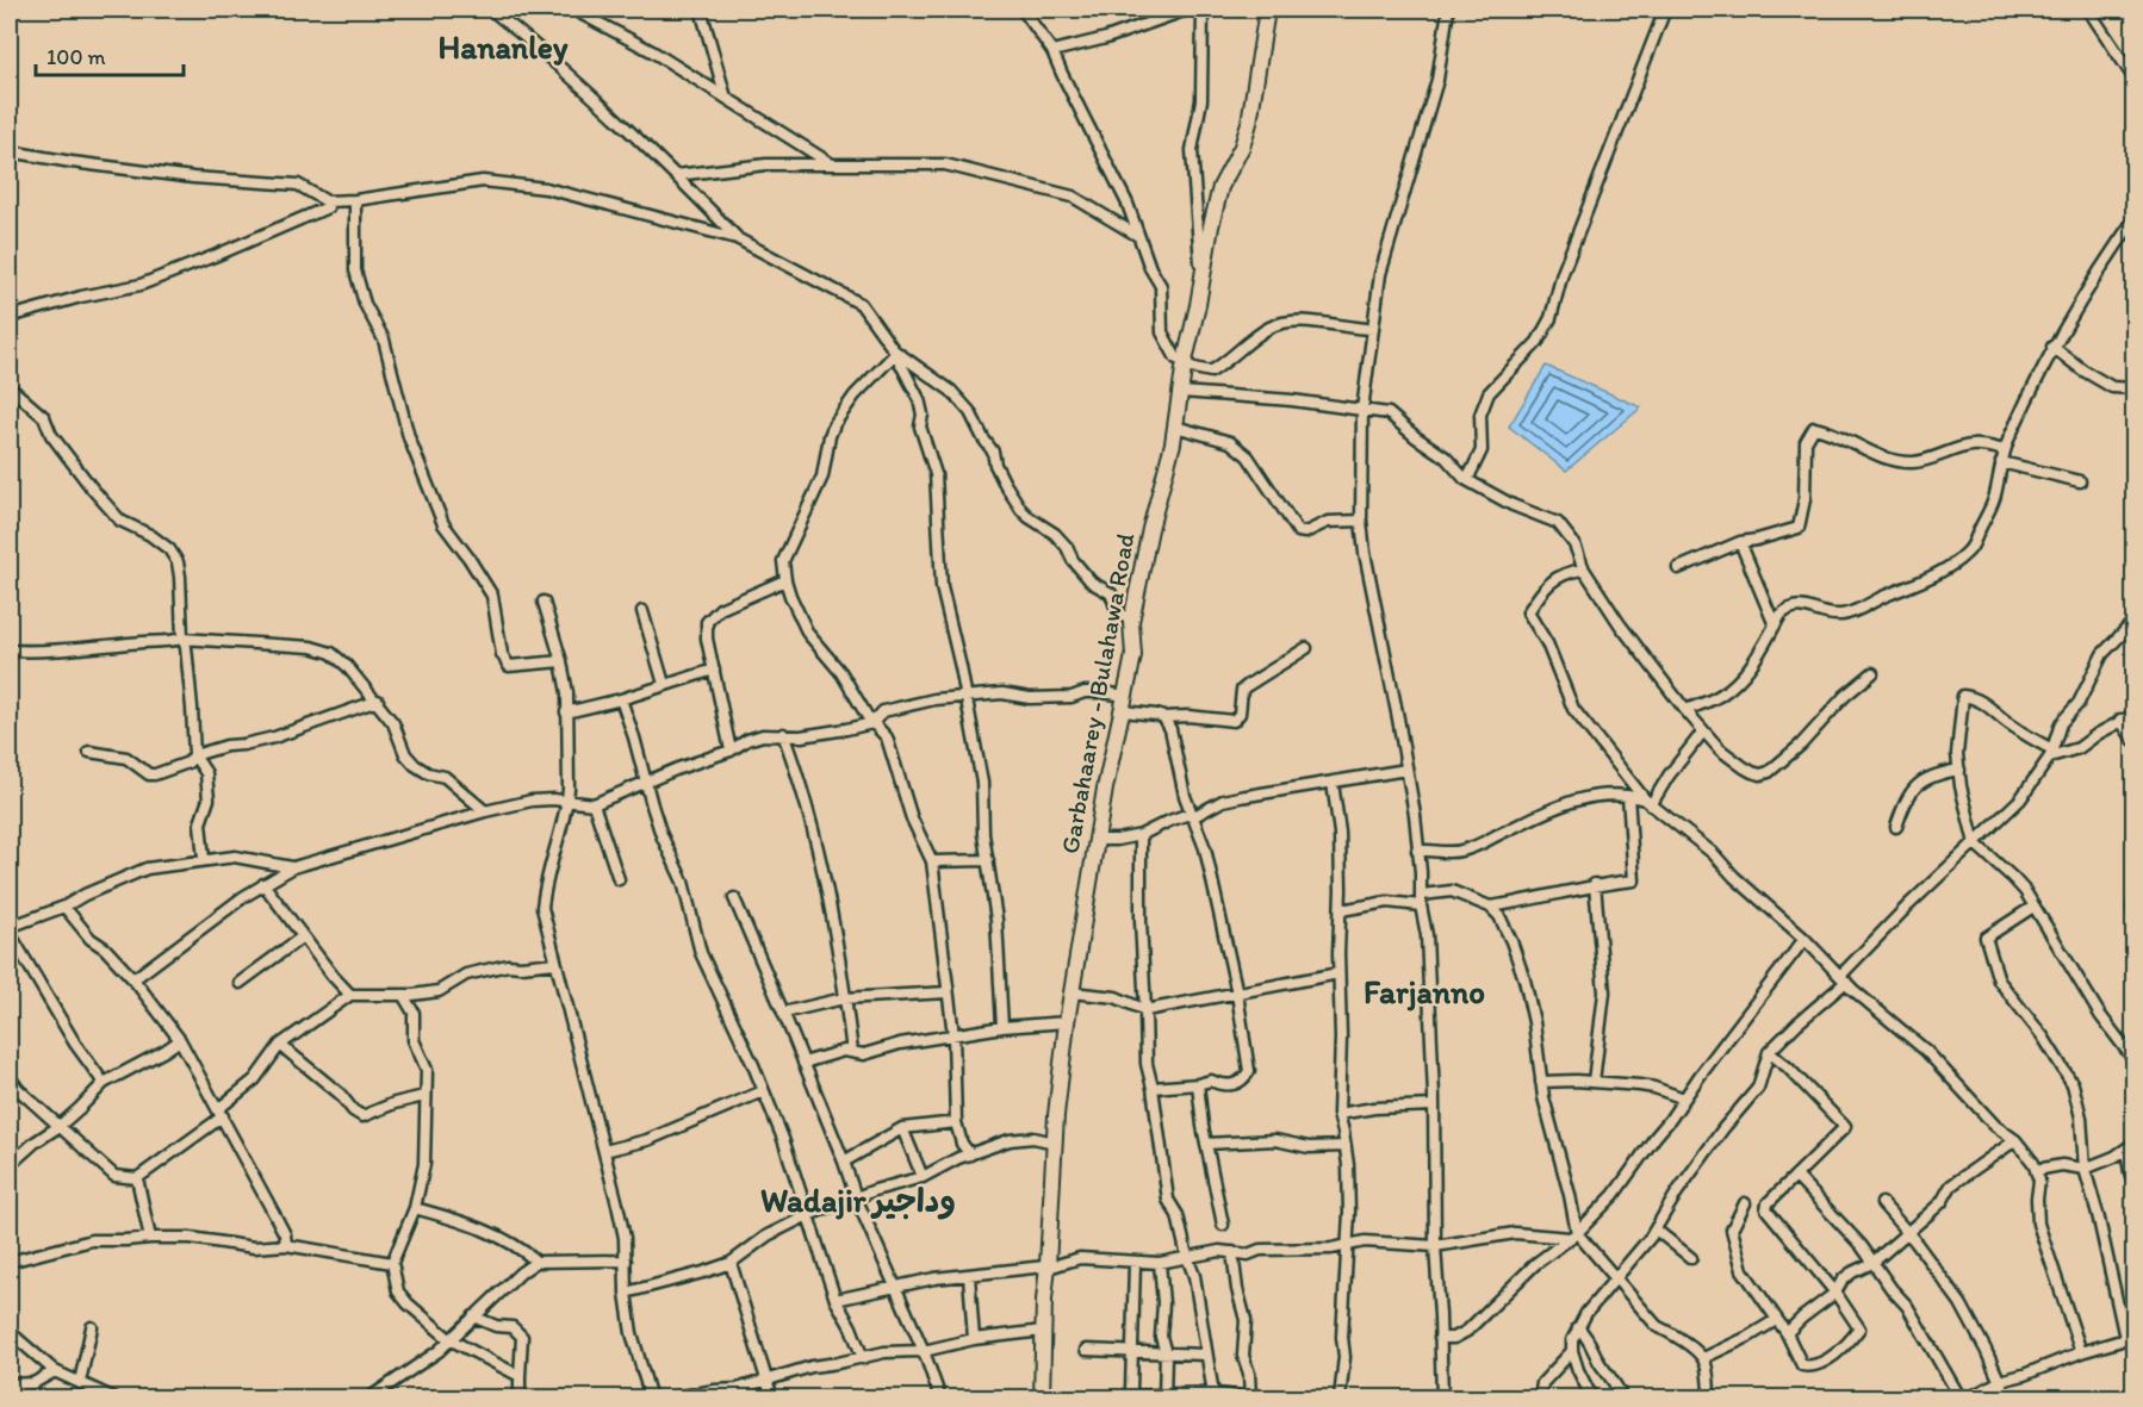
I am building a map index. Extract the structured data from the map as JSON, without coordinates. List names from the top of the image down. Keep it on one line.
{"streets":{"main road":["Garbahaarey - Bulahawa Road"]},"districts":["Hananley","Farjanno","Wadajir وداجير"],"scale_bar":"100 m"}
